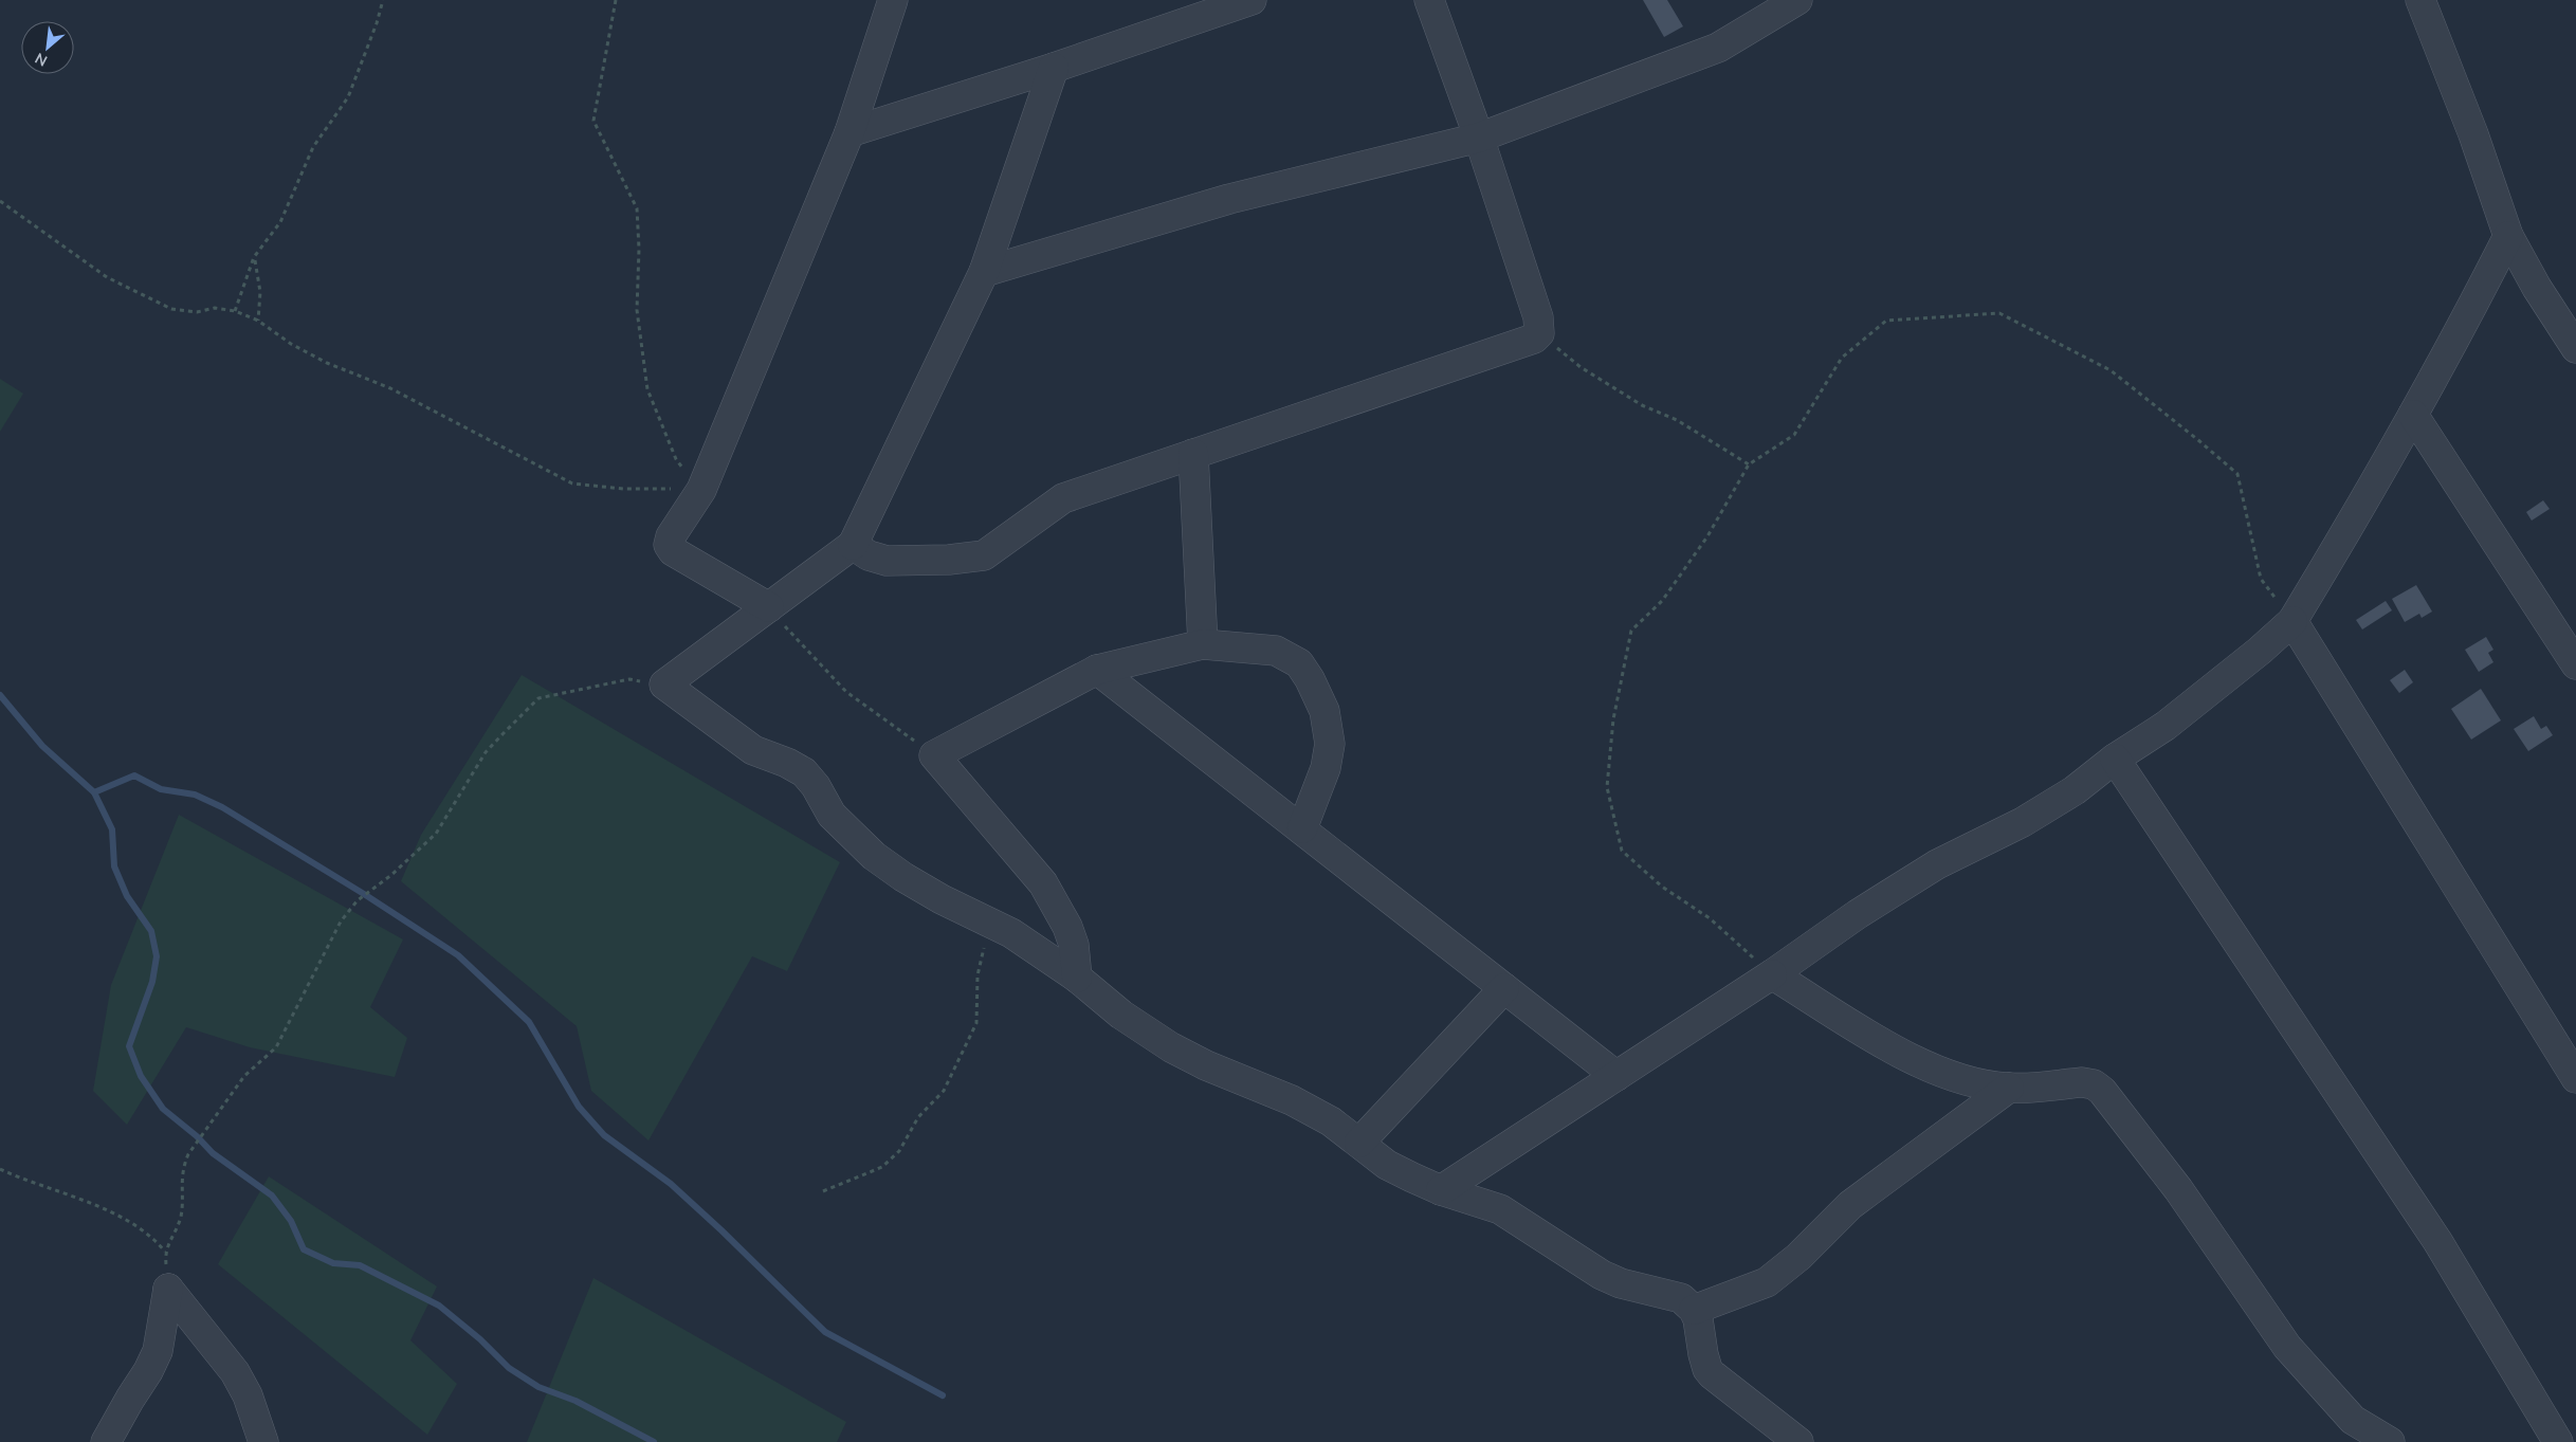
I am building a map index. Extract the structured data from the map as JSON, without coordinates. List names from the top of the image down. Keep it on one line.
{"north":"bottom left"}
